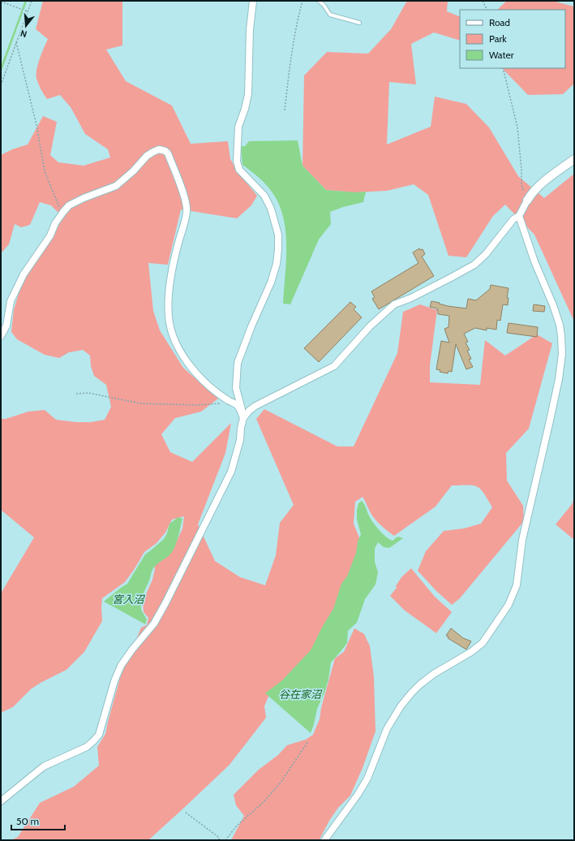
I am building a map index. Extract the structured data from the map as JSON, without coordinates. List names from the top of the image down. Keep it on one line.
{"water":["宮入沼","谷在家沼"],"legend":["Road","Park","Water"],"scale_bar":"50 m","north":"bottom"}
